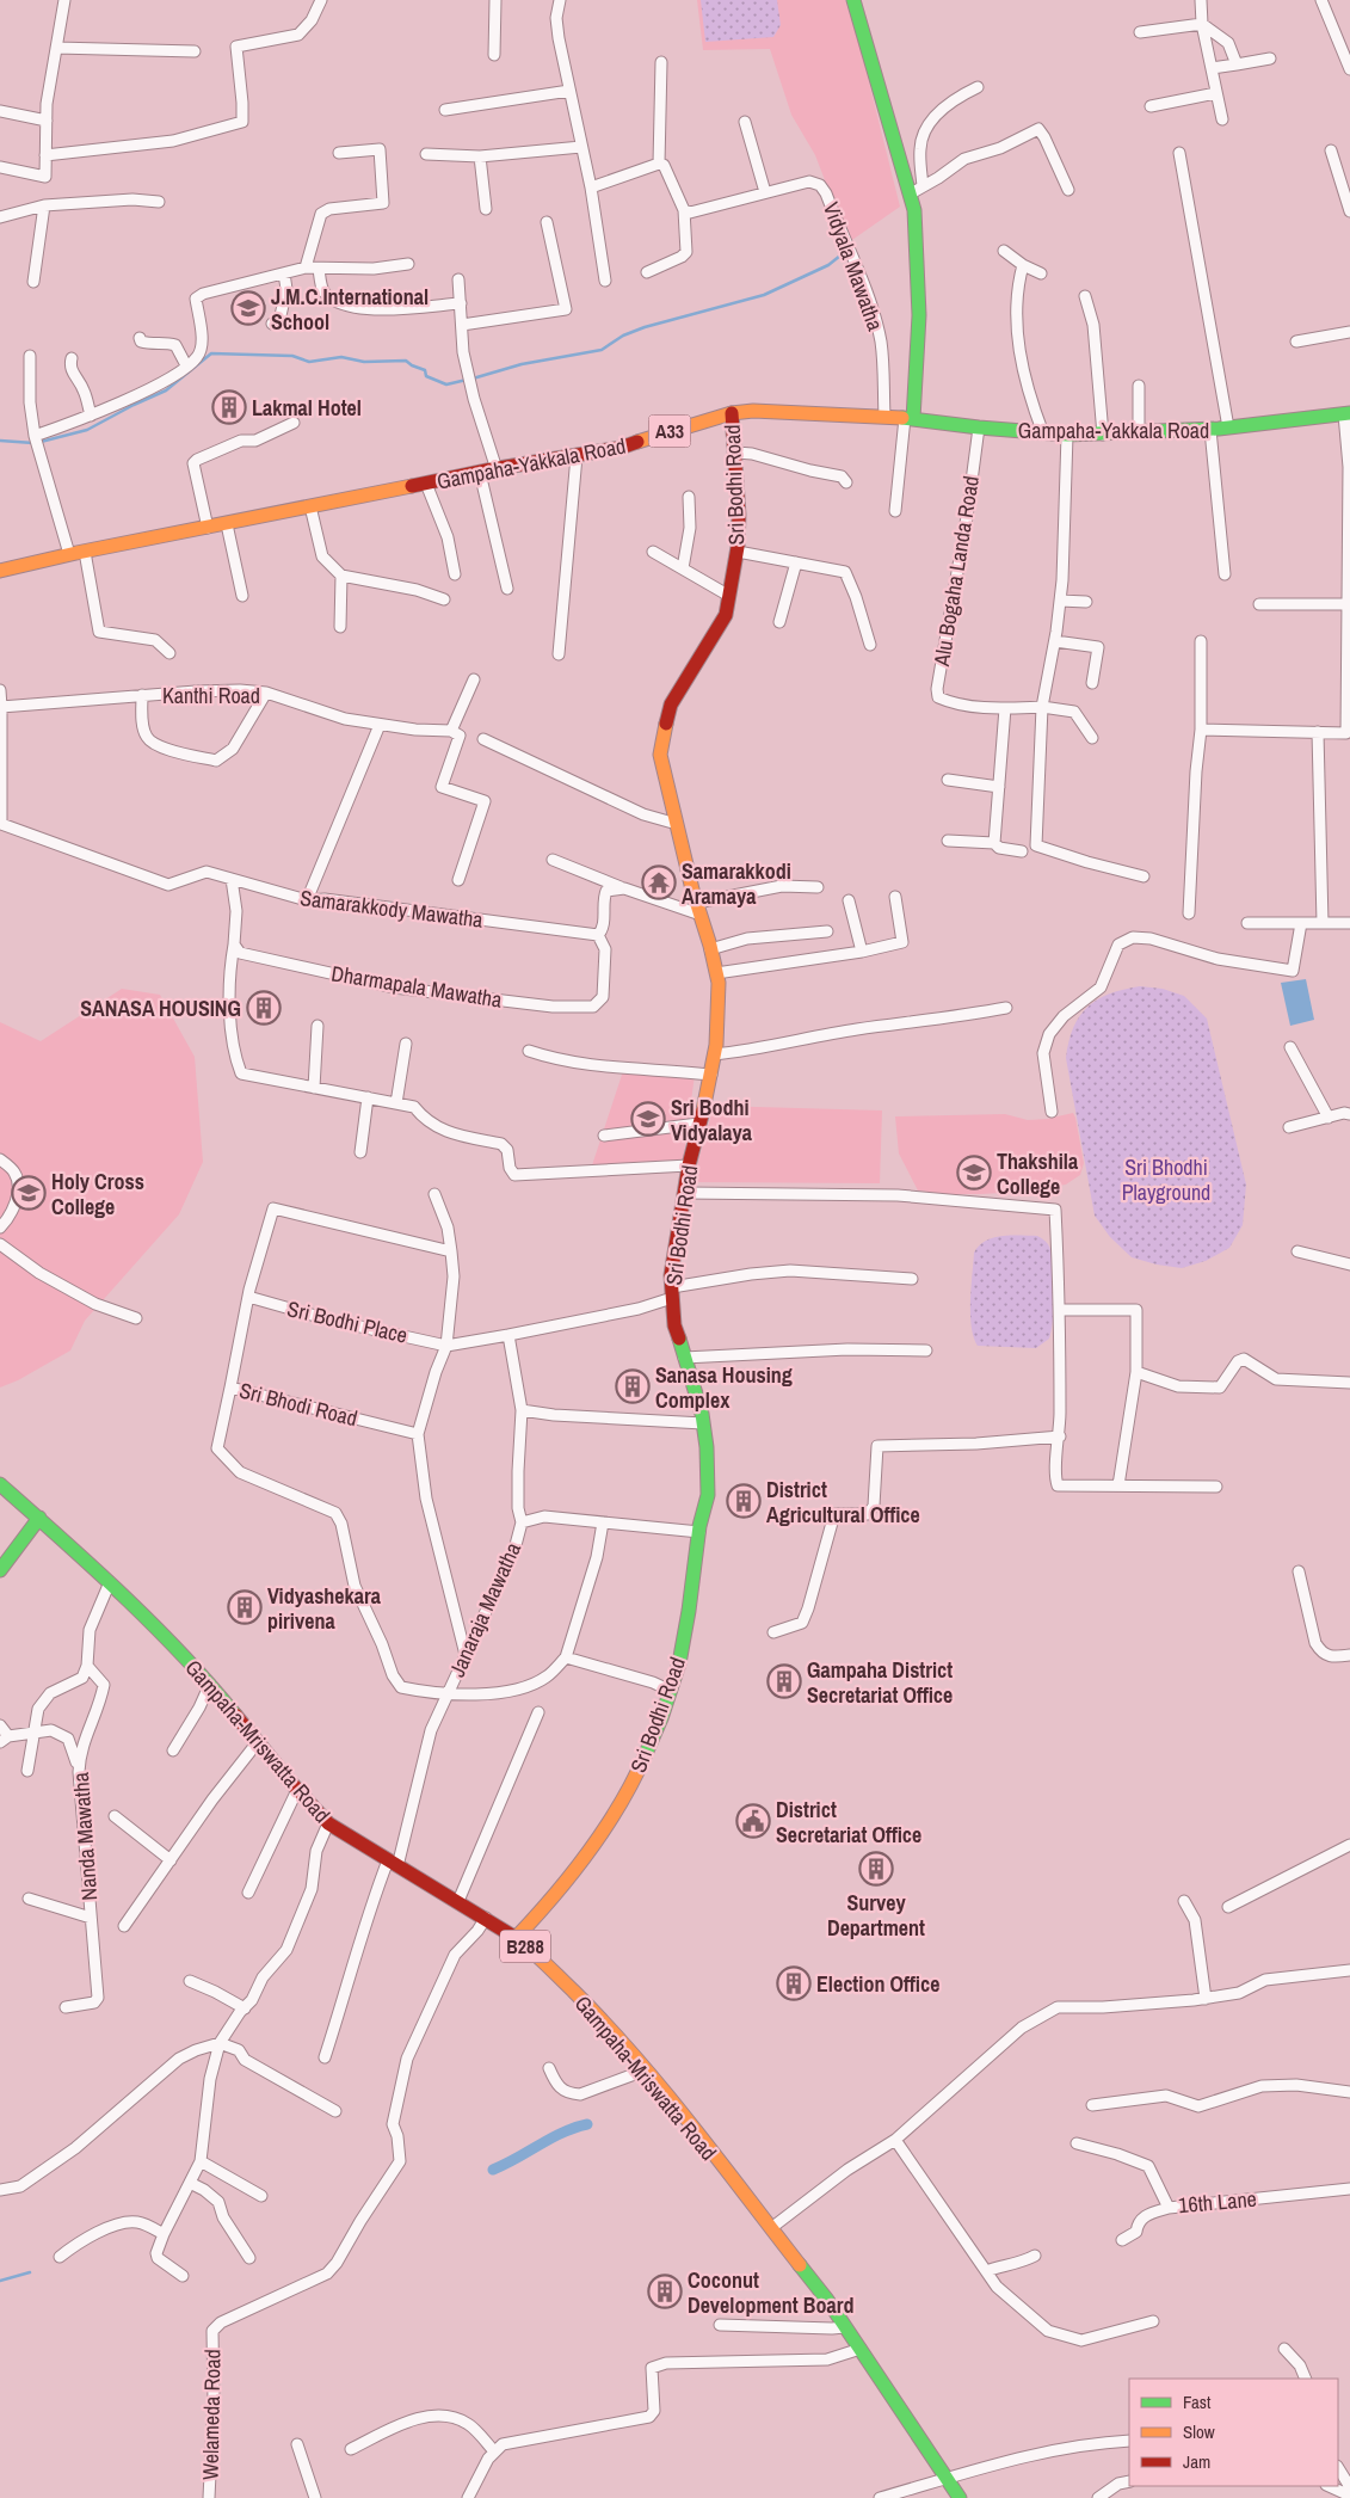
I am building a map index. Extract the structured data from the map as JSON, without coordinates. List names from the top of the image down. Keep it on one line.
{"streets":{"main road":["Gampaha-Yakkala Road","A33","Sri Bodhi Road","Gampaha-Mriswatta Road","B288"],"street":["Vidyala Mawatha","Alu Bogaha Landa Road","Kanthi Road","Samarakkody Mawatha","Dharmapala Mawatha","Sri Bodhi Place","Sri Bhodi Road","Janaraja Mawatha","Nanda Mawatha","16th Lane","Welameda Road"]},"crossings":[["Vidyala Mawatha","Gampaha-Yakkala Road"],["Gampaha-Yakkala Road","Sri Bodhi Road"],["Gampaha-Yakkala Road","Alu Bogaha Landa Road"],["Sri Bodhi Road","Gampaha-Mriswatta Road"],["Kanthi Road","Samarakkody Mawatha"],["Samarakkody Mawatha","Dharmapala Mawatha"],["Sri Bhodi Road","Janaraja Mawatha"],["Janaraja Mawatha","Gampaha-Mriswatta Road"],["Gampaha-Mriswatta Road","Welameda Road"]],"parks":["Sri Bhodhi Playground"],"places":{"school or university":["J.M.C.International School","Sri Bodhi Vidyalaya","Thakshila College","Holy Cross College"],"building":["Lakmal Hotel","SANASA HOUSING","Sanasa Housing Complex","District Agricultural Office","Vidyashekara pirivena","Gampaha District Secretariat Office","Survey Department","Election Office","Coconut Development Board"],"temple":["Samarakkodi Aramaya"],"public building":["District Secretariat Office"]},"legend":["Fast","Slow","Jam"]}
